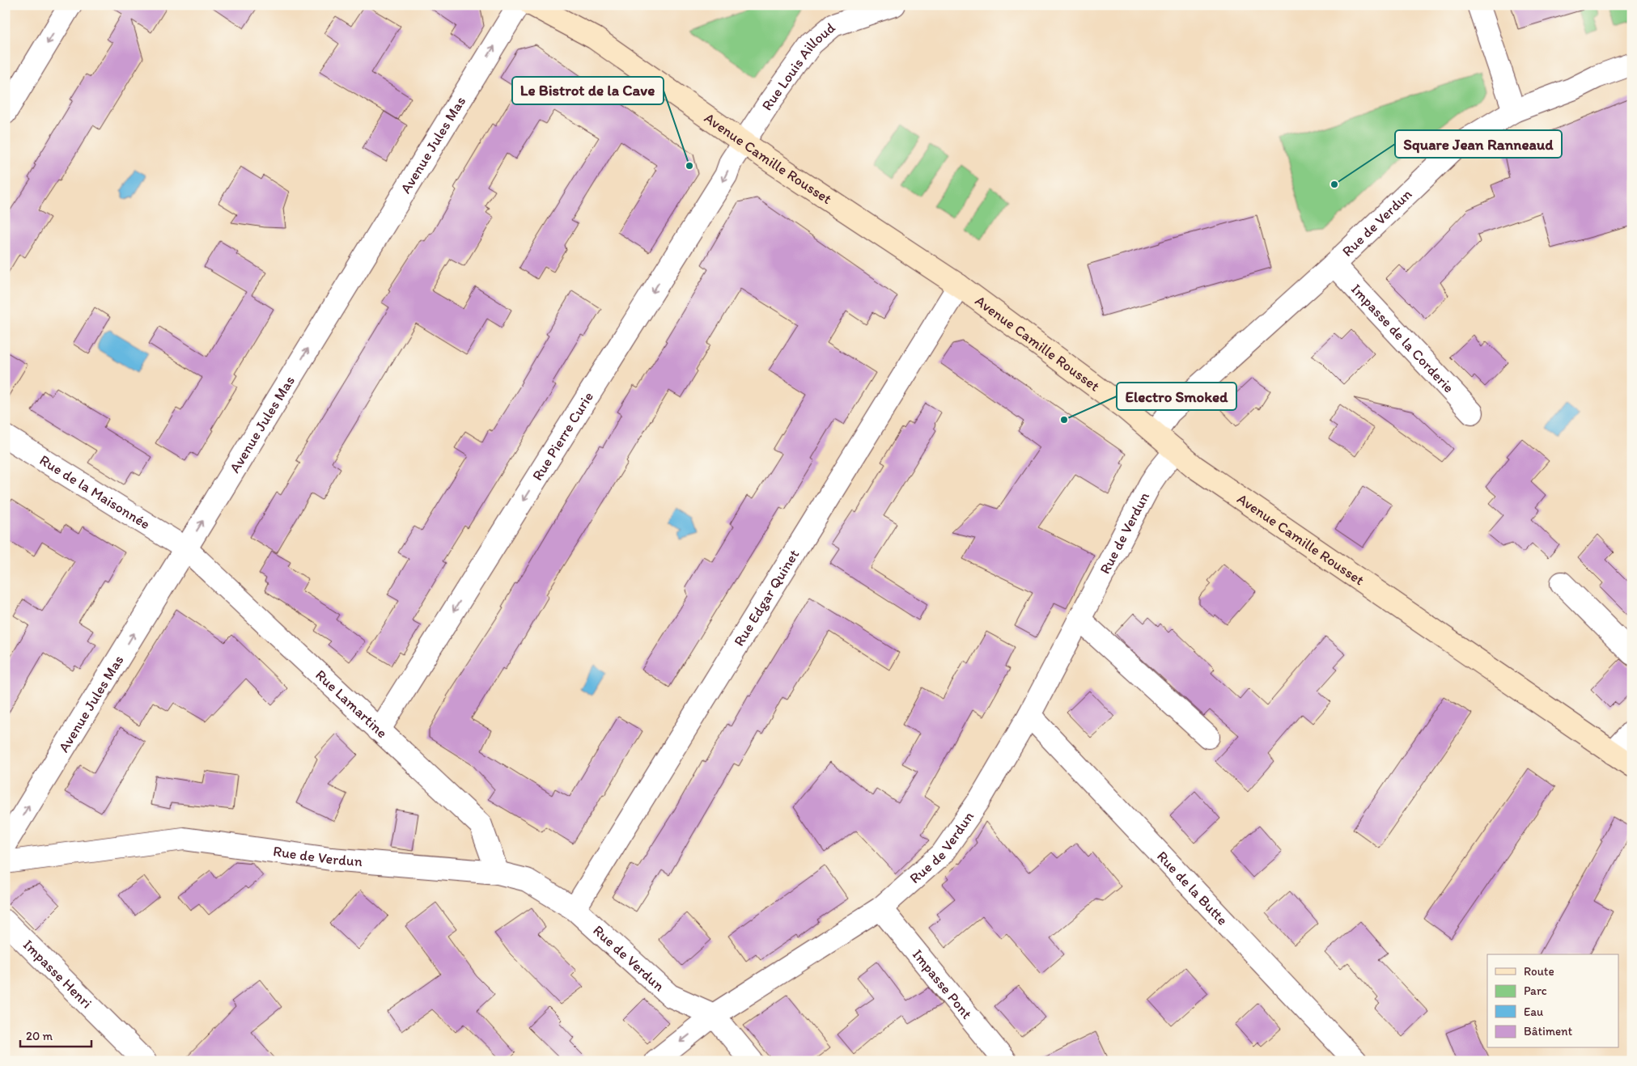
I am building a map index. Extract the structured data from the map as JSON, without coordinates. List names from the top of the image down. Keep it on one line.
{"streets":{"street":["Rue Louis Ailloud","Avenue Jules Mas","Avenue Camille Rousset","Rue de Verdun","Impasse de la Corderie","Rue Pierre Curie","Rue de la Maisonnée","Rue Edgar Quinet","Rue Lamartine","Rue de la Butte","Impasse Henri","Impasse Pont"]},"crossings":[["Rue Louis Ailloud","Avenue Camille Rousset"],["Rue Louis Ailloud","Rue Pierre Curie"],["Avenue Jules Mas","Rue de la Maisonnée"],["Avenue Jules Mas","Rue Lamartine"],["Avenue Camille Rousset","Rue de Verdun"],["Avenue Camille Rousset","Rue Pierre Curie"],["Avenue Camille Rousset","Rue Edgar Quinet"],["Rue de Verdun","Impasse de la Corderie"],["Rue de Verdun","Rue Edgar Quinet"],["Rue de Verdun","Rue Lamartine"],["Rue de Verdun","Rue de la Butte"],["Rue de Verdun","Impasse Pont"],["Rue Pierre Curie","Rue Lamartine"],["Rue de la Maisonnée","Rue Lamartine"]],"one_way":["Avenue Jules Mas","Rue Pierre Curie"],"places":["Le Bistrot de la Cave","Square Jean Ranneaud","Electro Smoked"],"legend":["Route","Parc","Eau","Bâtiment"],"scale_bar":"20 m"}
